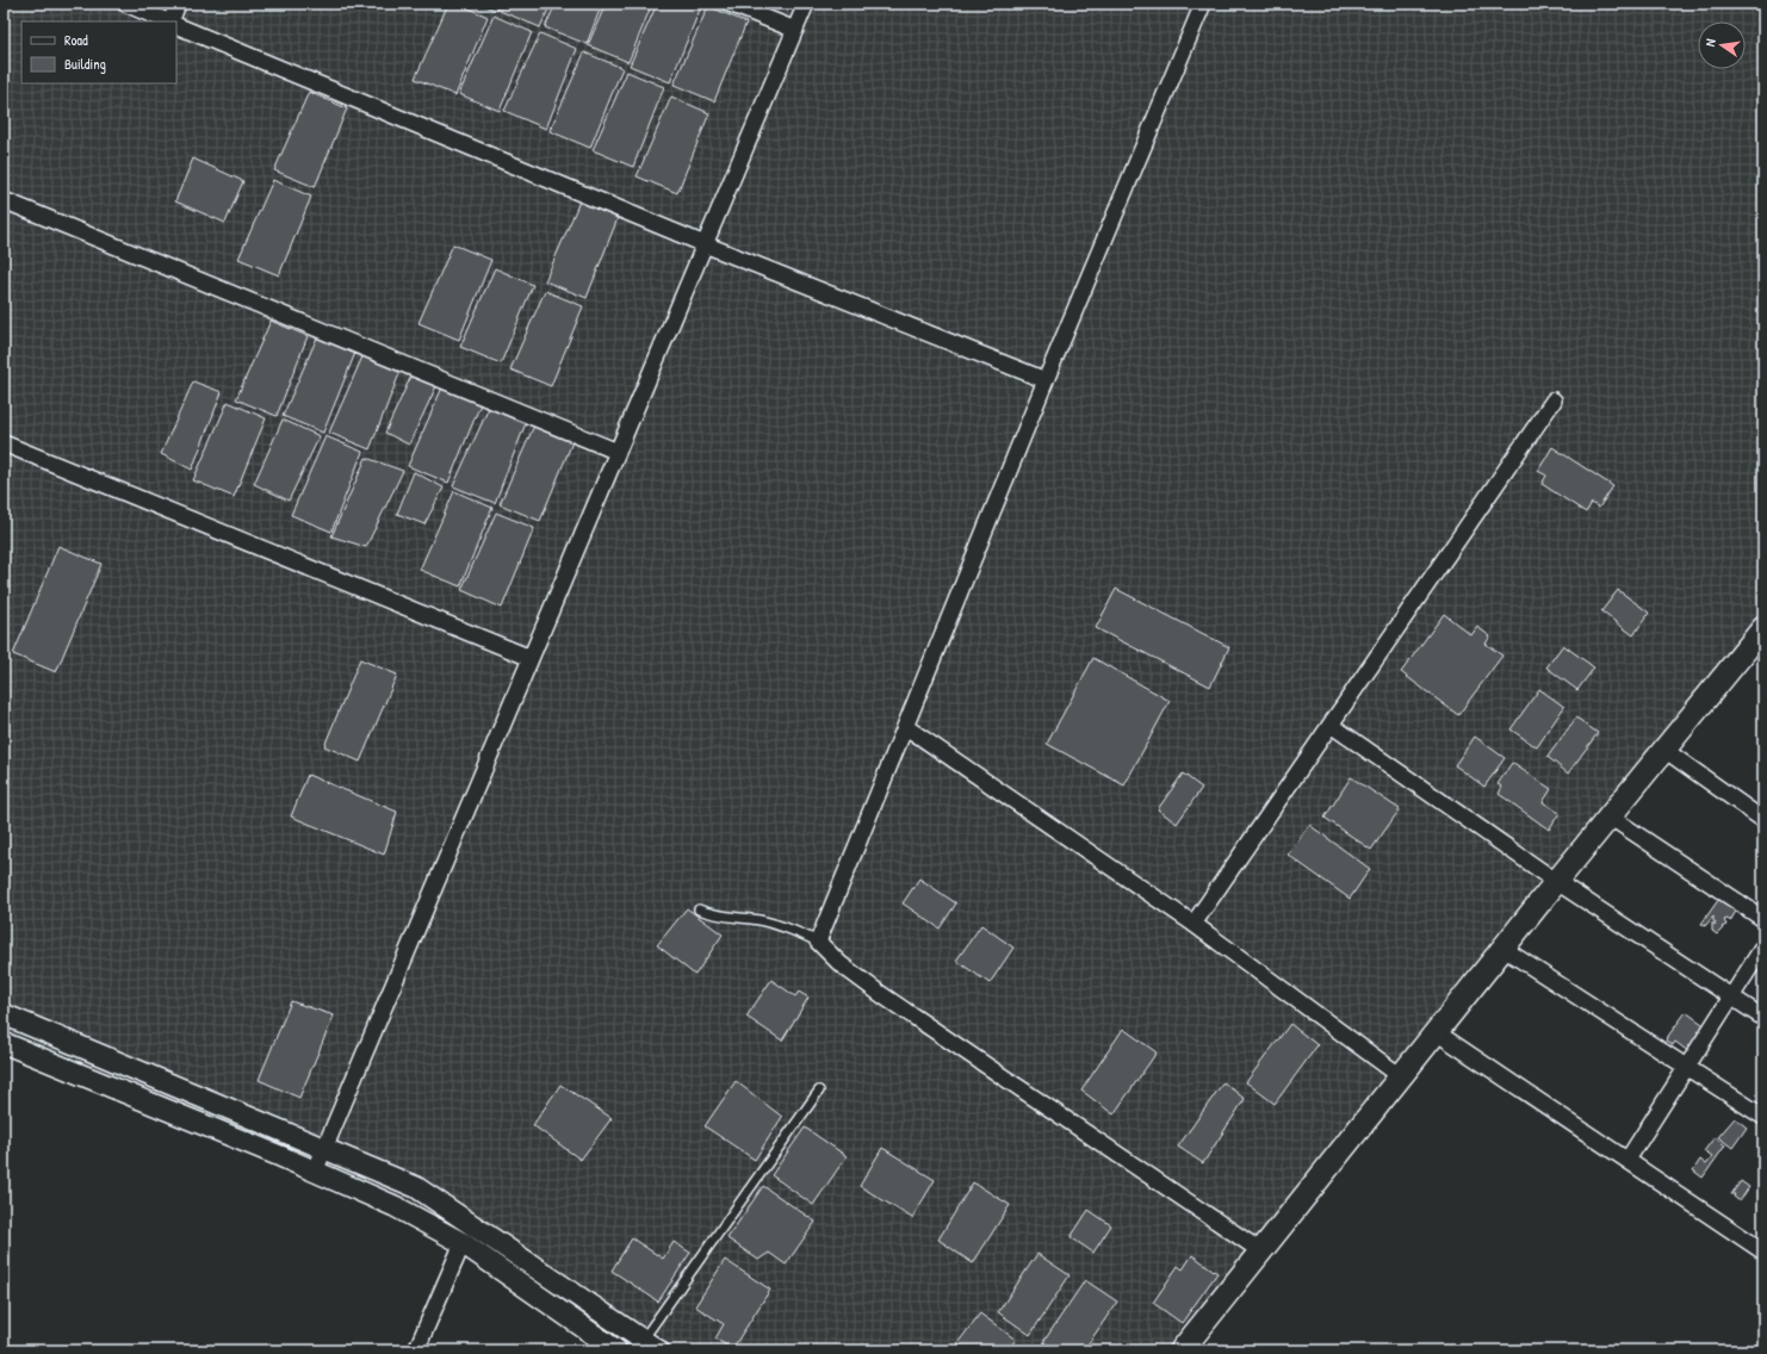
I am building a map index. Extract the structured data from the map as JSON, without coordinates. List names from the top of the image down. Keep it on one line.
{"legend":["Road","Building"],"north":"left"}
